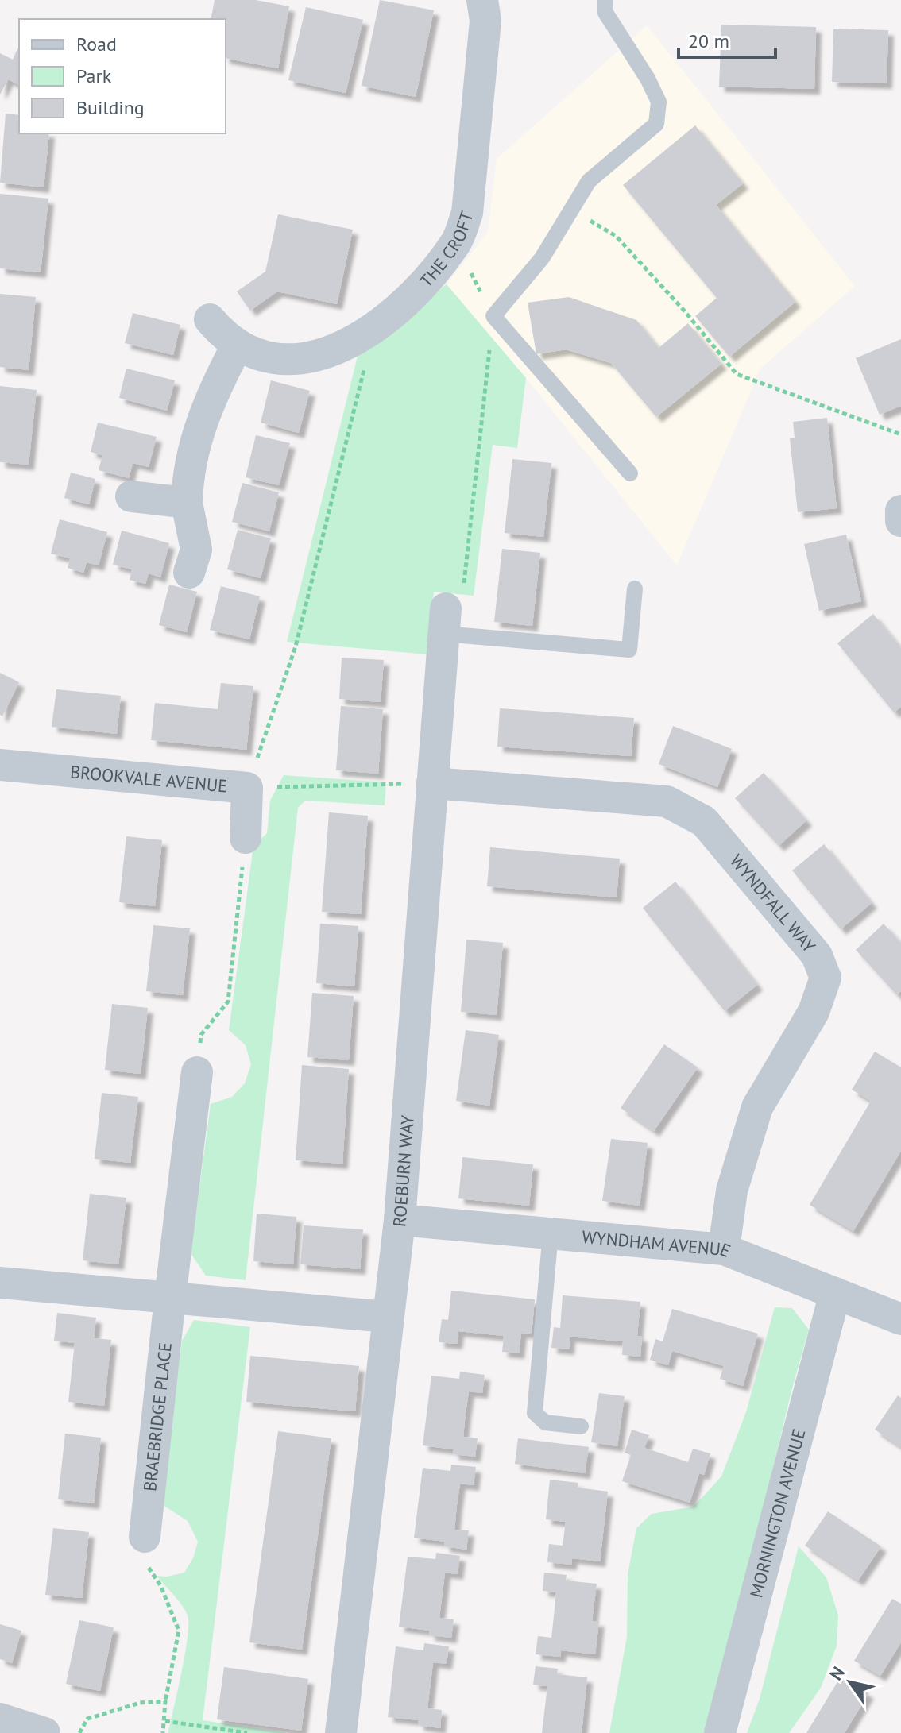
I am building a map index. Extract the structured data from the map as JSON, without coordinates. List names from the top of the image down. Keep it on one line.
{"streets":{"street":["THE CROFT","BROOKVALE AVENUE","WYNDFALL WAY","ROEBURN WAY","WYNDHAM AVENUE","BRAEBRIDGE PLACE","MORNINGTON AVENUE"]},"crossings":[["WYNDFALL WAY","ROEBURN WAY"],["WYNDFALL WAY","WYNDHAM AVENUE"],["ROEBURN WAY","WYNDHAM AVENUE"],["WYNDHAM AVENUE","MORNINGTON AVENUE"]],"legend":["Road","Park","Building"],"scale_bar":"20 m","north":"top left"}
